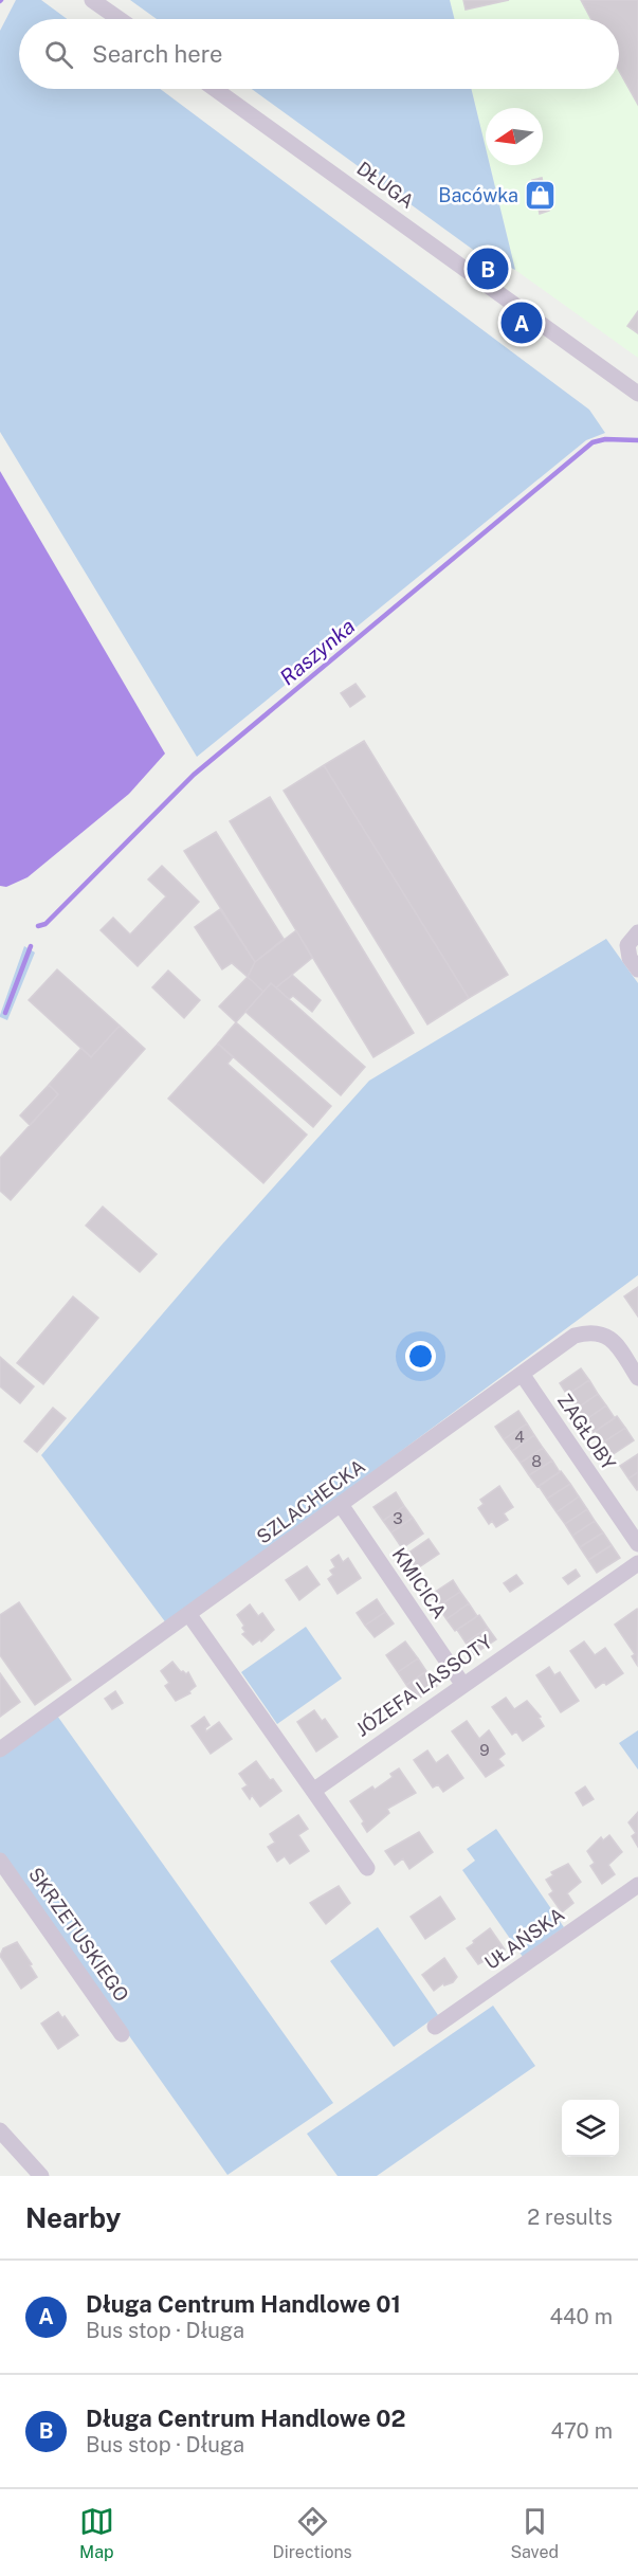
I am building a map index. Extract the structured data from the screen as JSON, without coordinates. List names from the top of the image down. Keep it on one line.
{"streets":{"street":["DŁUGA","ZAGŁOBY","SZLACHECKA","KMICICA","JÓZEFA LASSOTY","SKRZETUSKIEGO","UŁAŃSKA"]},"crossings":[["ZAGŁOBY","SZLACHECKA"],["SZLACHECKA","KMICICA"],["KMICICA","JÓZEFA LASSOTY"]],"water":["Raszynka"],"places":{"shop":["Bacówka"]},"house_numbers":["4","8","3","9"],"north":"left","page":{"search":"Search here","pins":["B","A"],"heading":["Nearby","2 results"],"list":[{"mark":"A","name":"Długa Centrum Handlowe 01","note":"Bus stop · Długa","value":"440 m"},{"mark":"B","name":"Długa Centrum Handlowe 02","note":"Bus stop · Długa","value":"470 m"}],"nav":["Map","Directions","Saved"]}}
